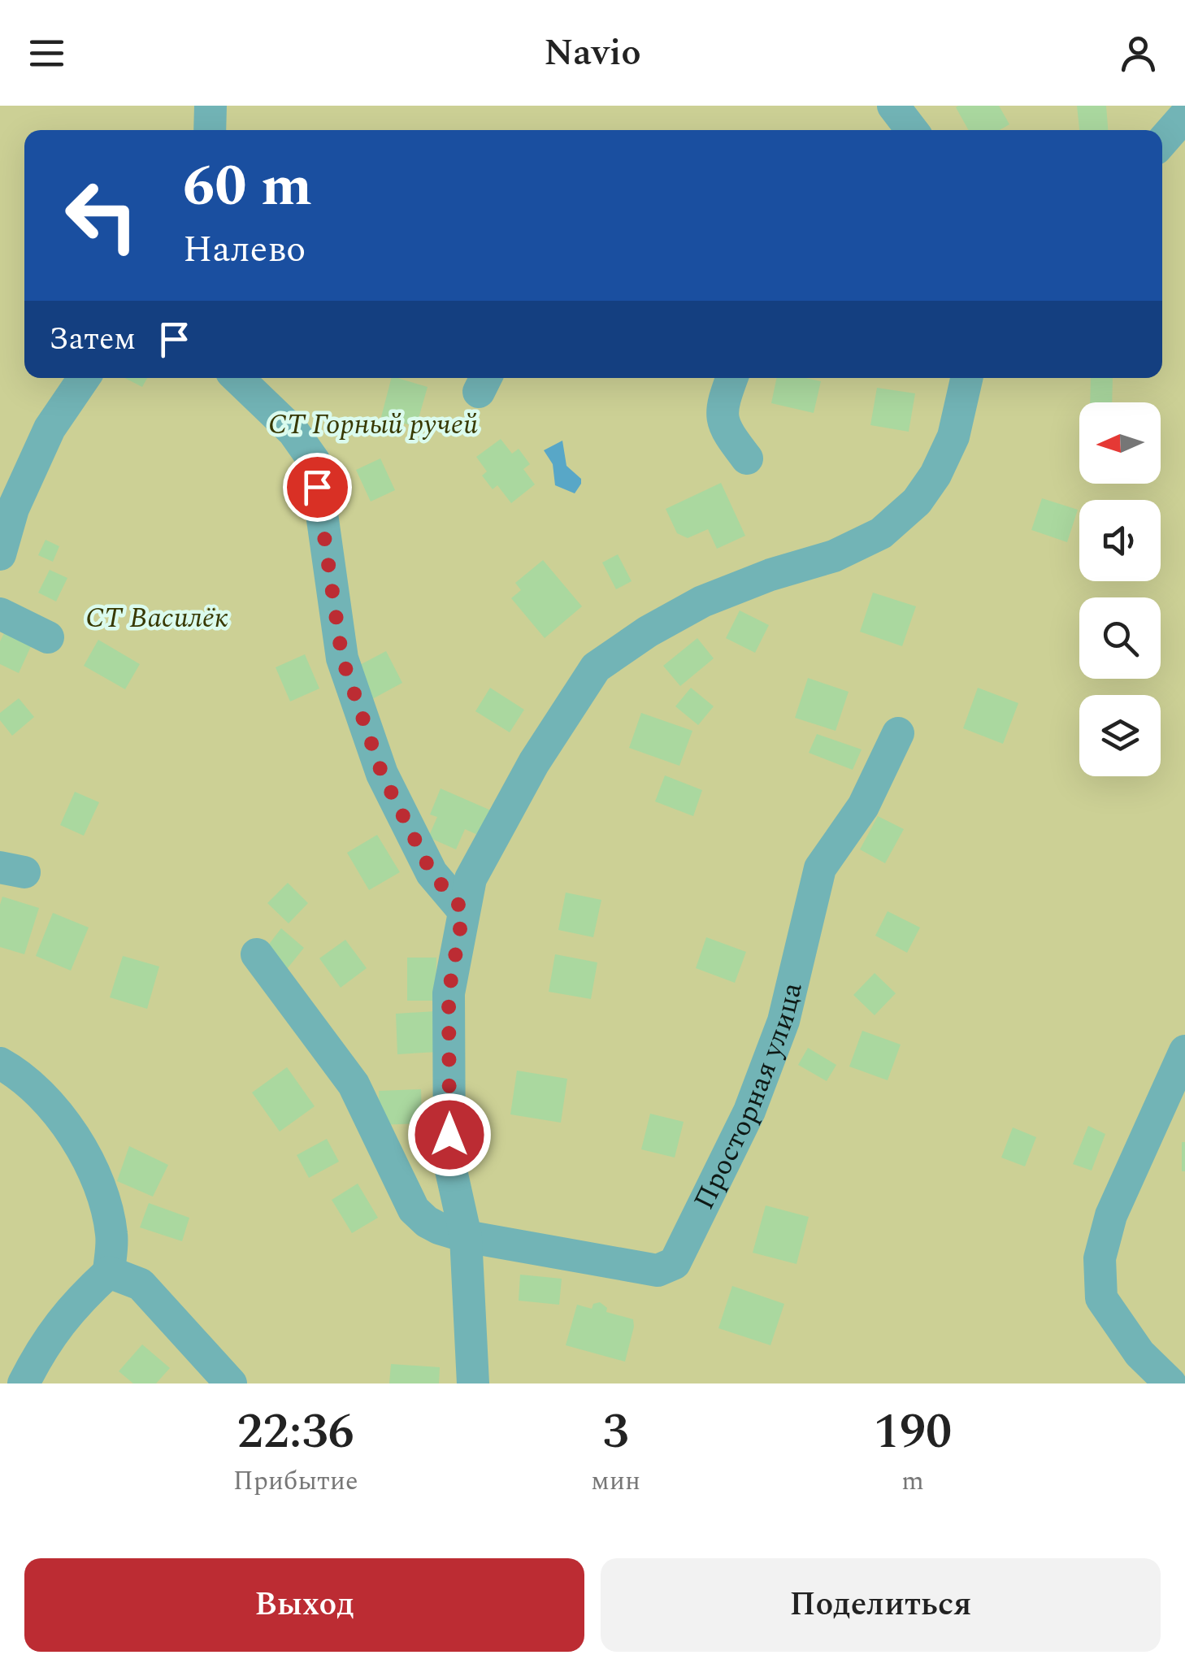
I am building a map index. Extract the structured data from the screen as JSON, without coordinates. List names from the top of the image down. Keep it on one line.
{"streets":{"street":["Просторная улица"]},"parks":["СТ Горный ручей","СТ Василёк"],"north":"left","page":{"header":"Navio","turn":["60 m","Налево"],"then":"Затем","eta":["22:36","Прибытие","3","мин","190","m"],"buttons":["Выход","Поделиться"]}}
